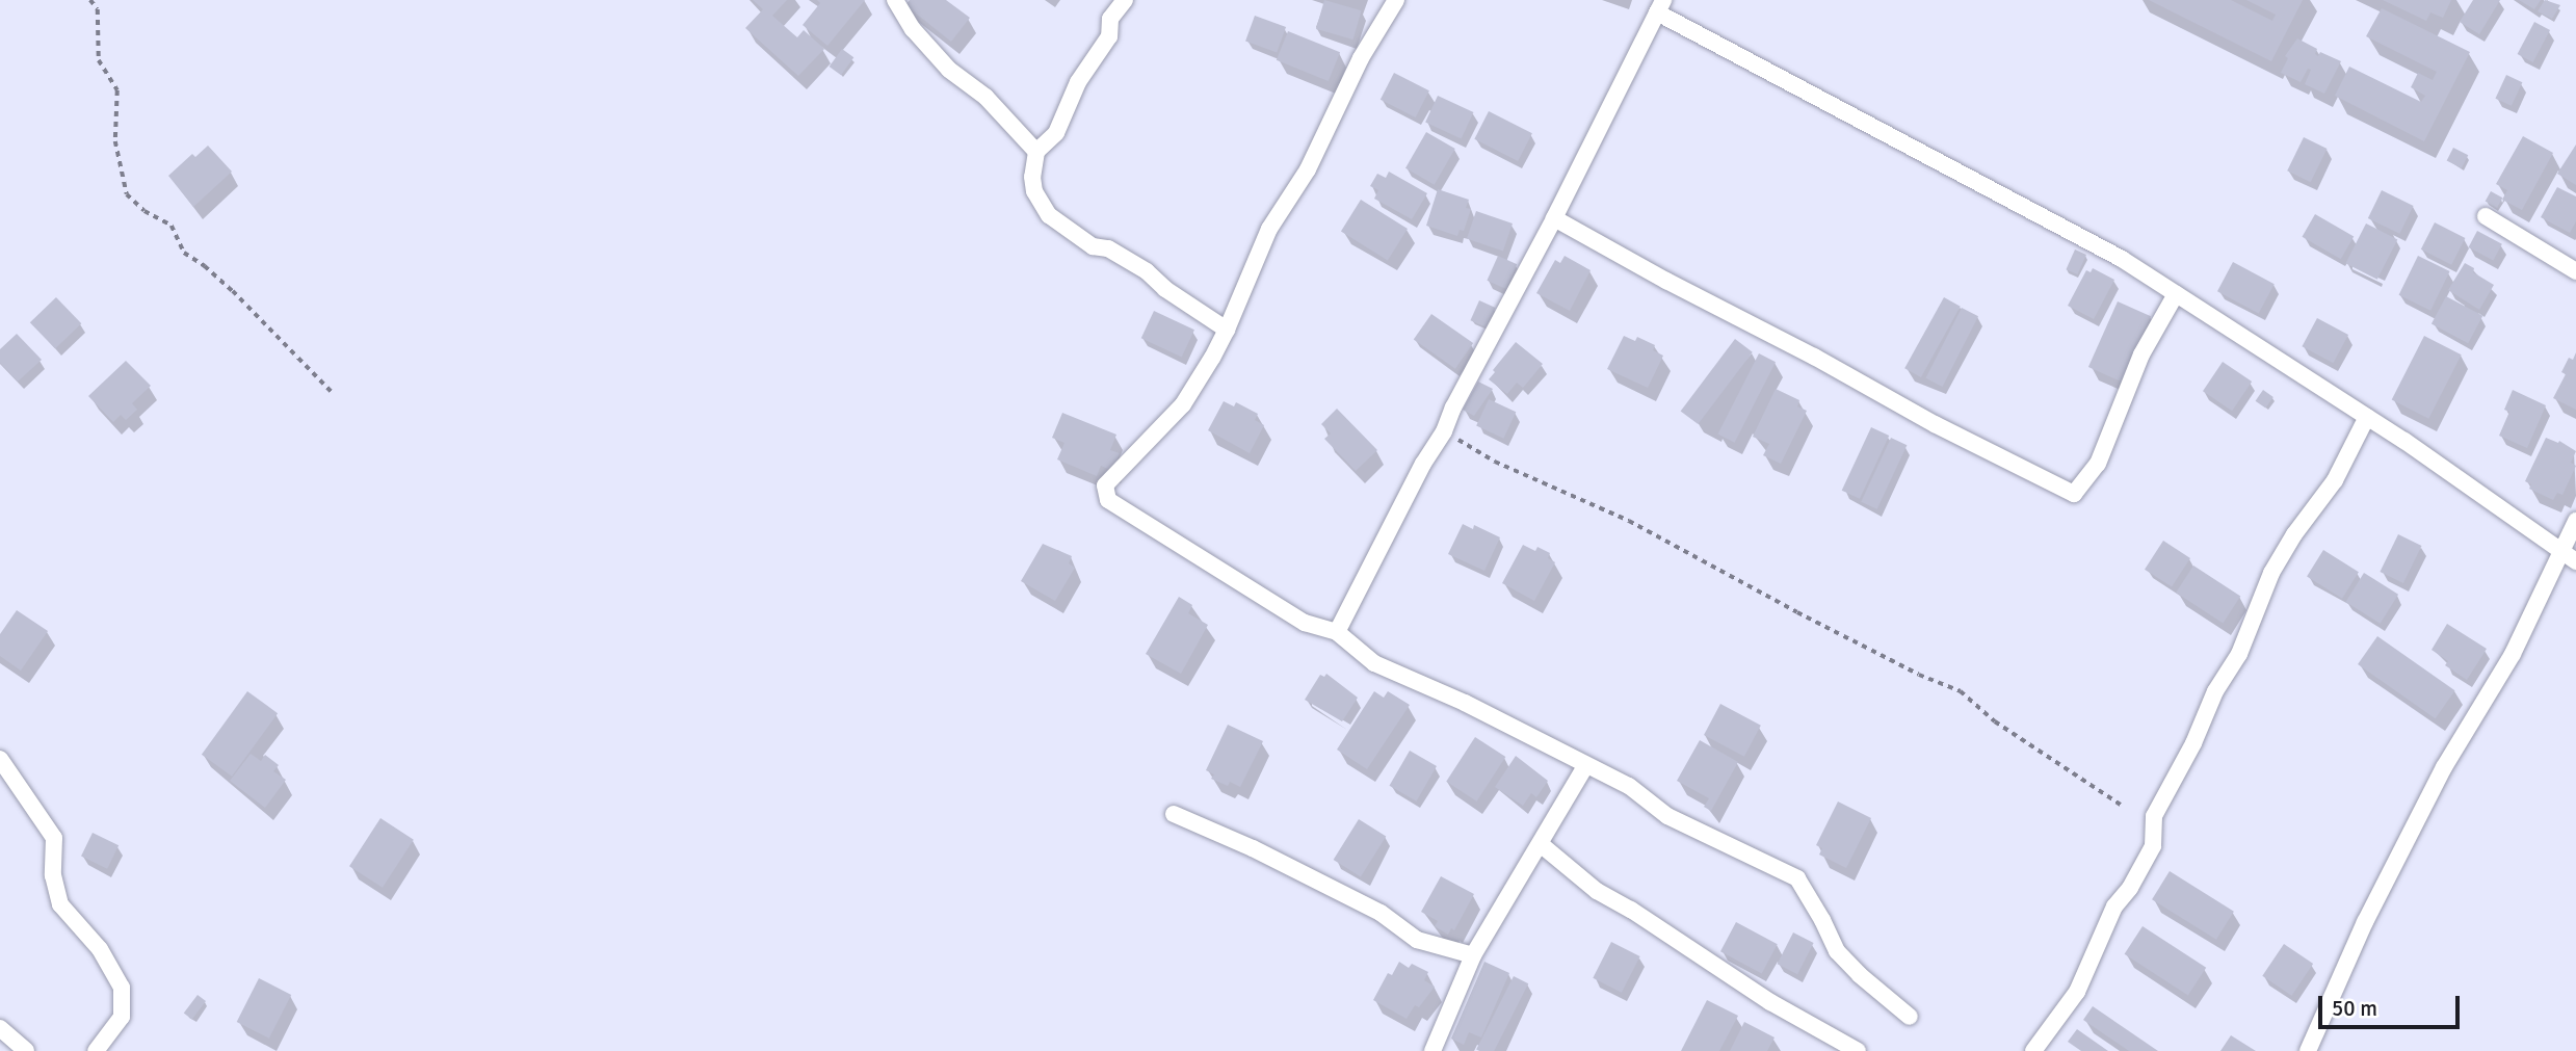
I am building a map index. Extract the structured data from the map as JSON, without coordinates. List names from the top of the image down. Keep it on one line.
{"scale_bar":"50 m"}
